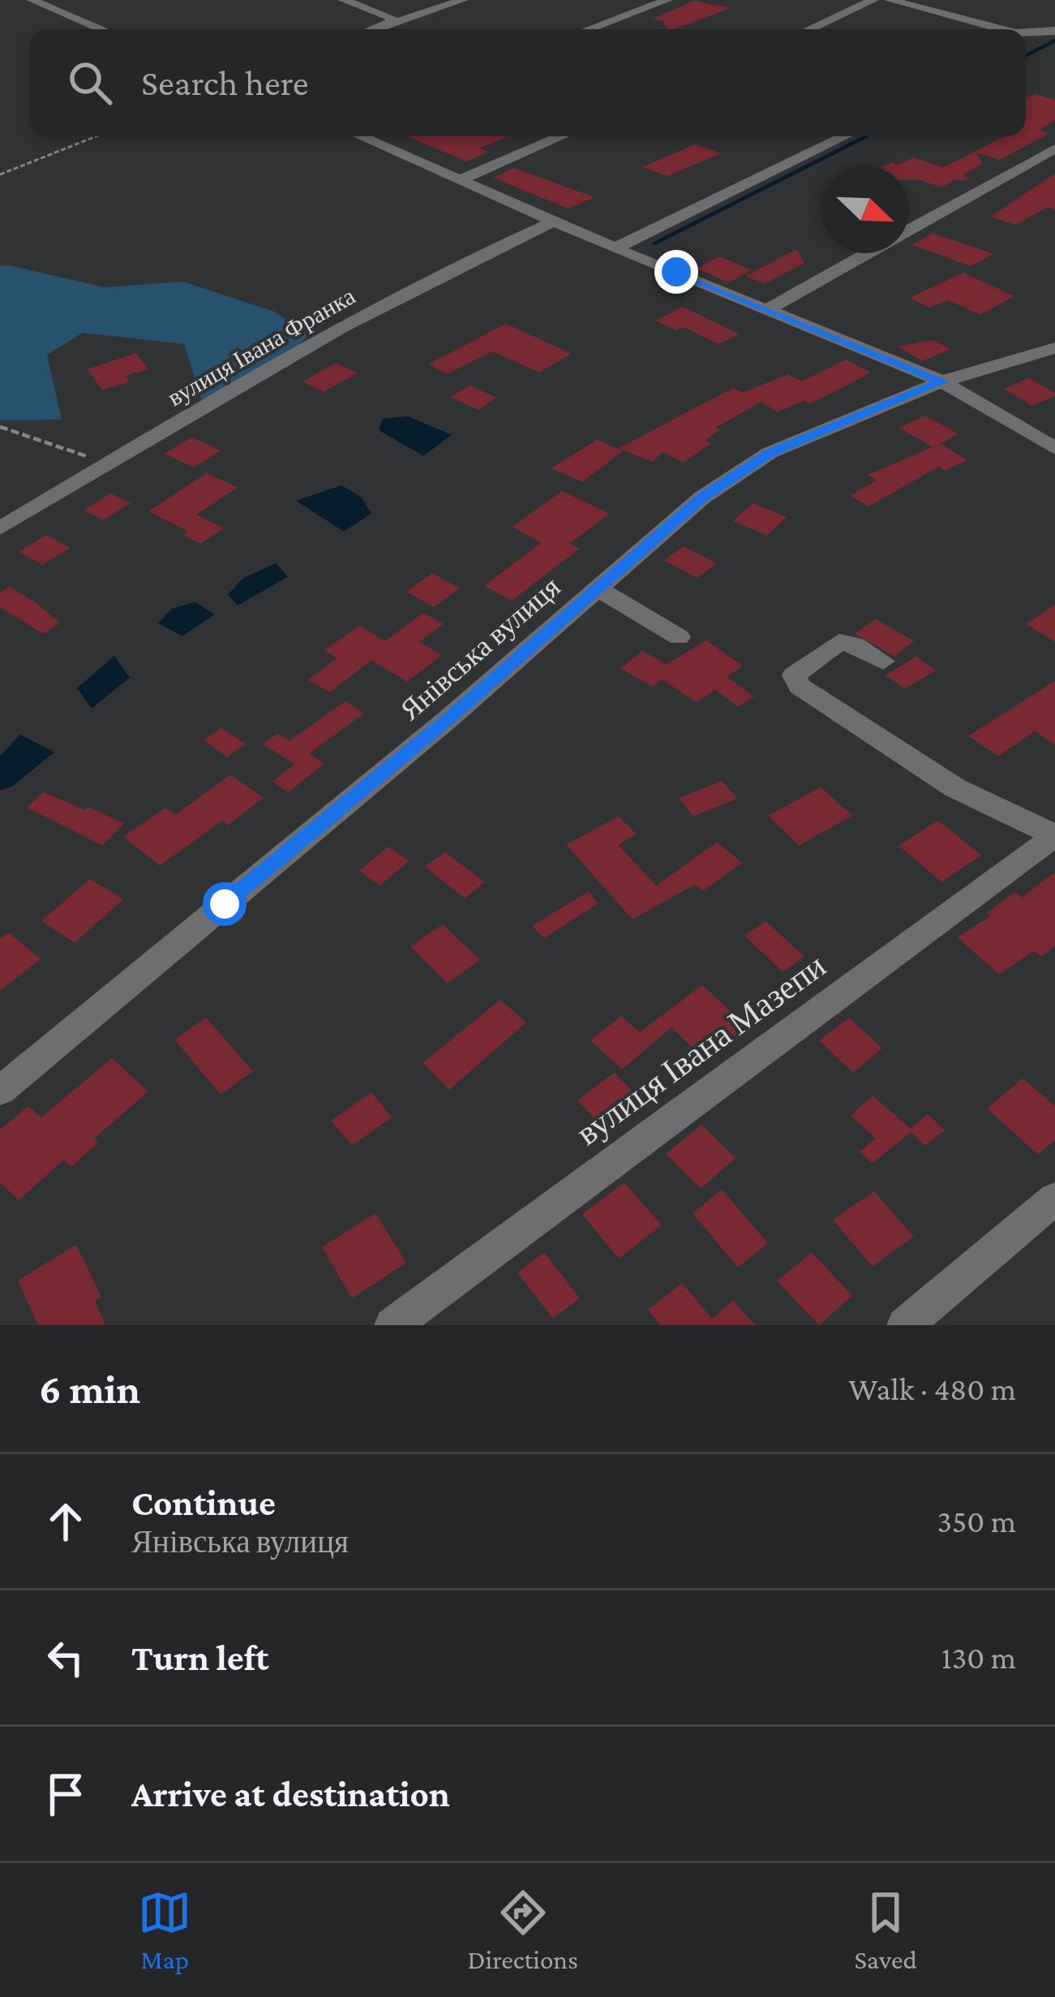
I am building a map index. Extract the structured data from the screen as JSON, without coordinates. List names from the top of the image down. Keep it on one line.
{"streets":{"street":["вулиця Івана Франка","Янівська вулиця","вулиця Івана Мазепи"]},"north":"bottom right","page":{"search":"Search here","heading":["6 min","Walk · 480 m"],"list":[["Continue","Янівська вулиця","350 m"],["Turn left","130 m"],"Arrive at destination"],"nav":["Map","Directions","Saved"]}}
